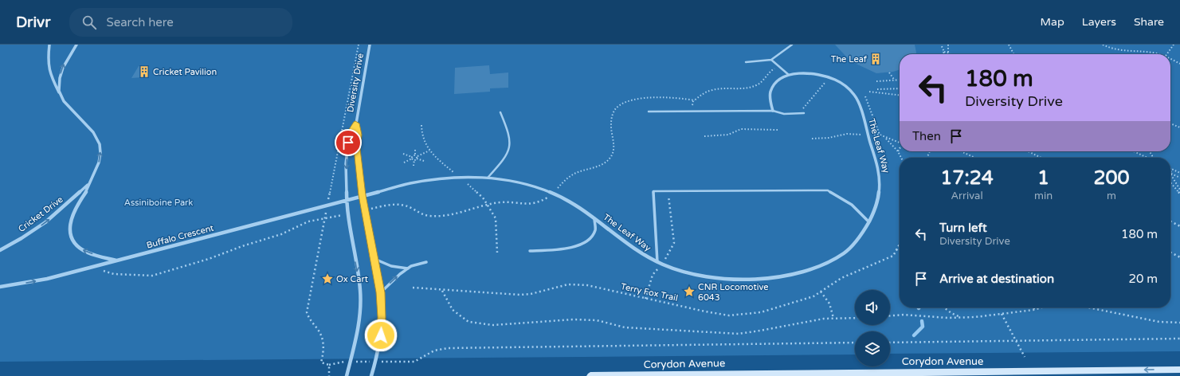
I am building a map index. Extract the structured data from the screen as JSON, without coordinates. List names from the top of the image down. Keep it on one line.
{"streets":{"main road":["Corydon Avenue"],"street":["Diversity Drive","The Leaf Way","Cricket Drive","Buffalo Crescent"],"path":["Terry Fox Trail"]},"crossings":[["Diversity Drive","The Leaf Way"],["Diversity Drive","Buffalo Crescent"],["The Leaf Way","Buffalo Crescent"],["Cricket Drive","Buffalo Crescent"]],"parks":["Assiniboine Park"],"places":{"building":["The Leaf","Cricket Pavilion"],"place":["Ox Cart","CNR Locomotive 6043"]},"page":{"header":"Drivr","search":"Search here","nav":["Map","Layers","Share"],"turn":["180 m","Diversity Drive"],"then":"Then","eta":["17:24","Arrival","1","min","200","m"],"list":[{"name":"Turn left","note":"Diversity Drive","value":"180 m"},{"name":"Arrive at destination","value":"20 m"}]}}
